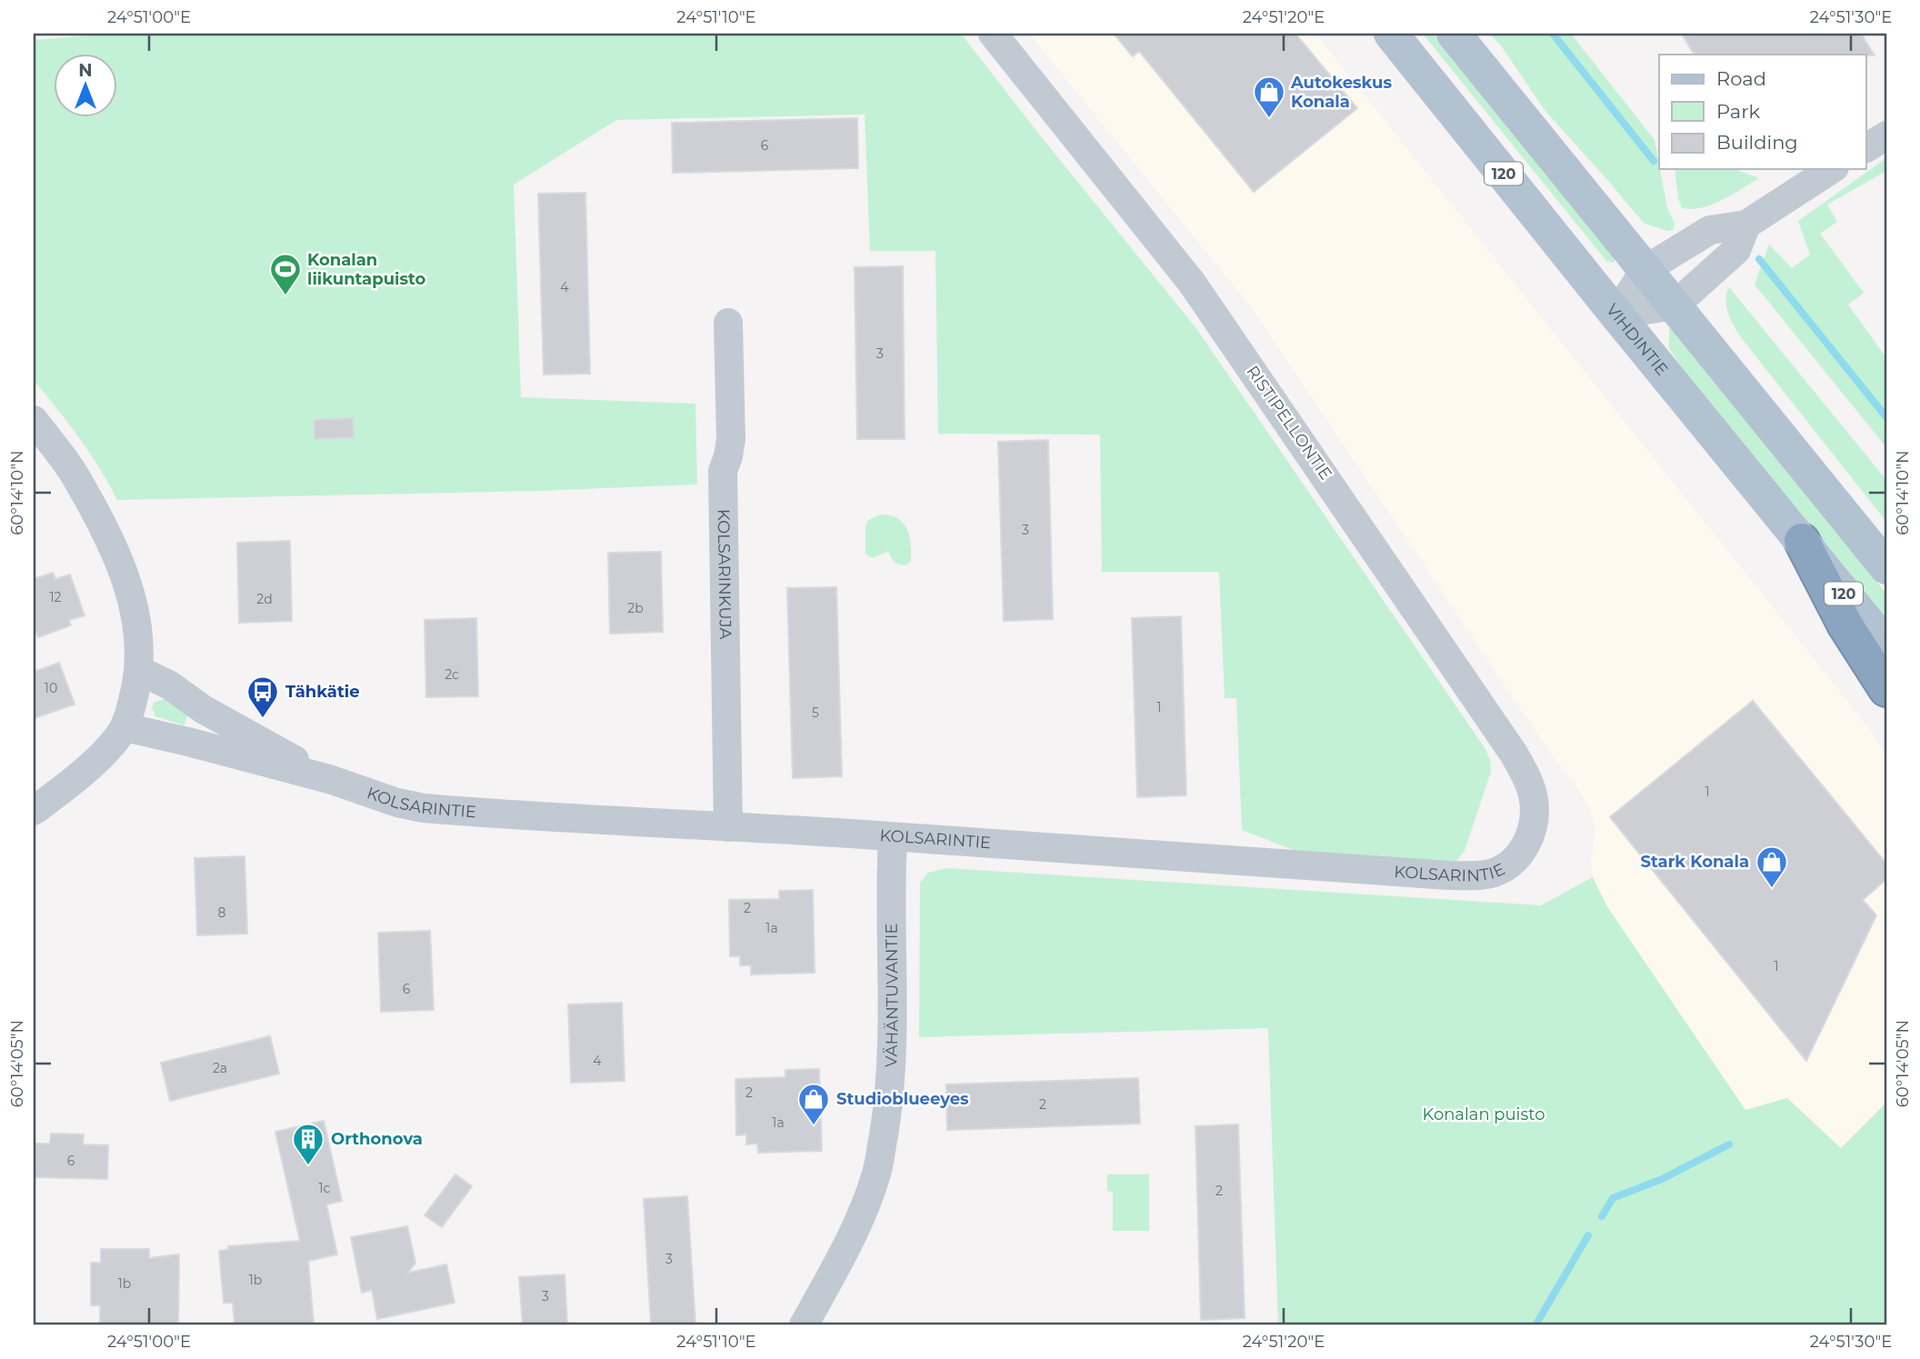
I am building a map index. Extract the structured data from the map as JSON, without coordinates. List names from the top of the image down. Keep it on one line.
{"streets":{"main road":["120","VIHDINTIE"],"street":["RISTIPELLONTIE","KOLSARINKUJA","KOLSARINTIE","VÄHÄNTUVANTIE"]},"crossings":[["RISTIPELLONTIE","KOLSARINTIE"],["KOLSARINKUJA","KOLSARINTIE"],["KOLSARINTIE","VÄHÄNTUVANTIE"]],"parks":["Konalan puisto"],"places":{"shop":["Autokeskus Konala","Stark Konala","Studioblueeyes"],"sports":["Konalan liikuntapuisto"],"bus stop":["Tähkätie"],"building":["Orthonova"]},"house_numbers":["6","4","3","3","12","2d","2b","2c","10","1","5","1","2","8","1a","1","6","4","2a","2","2","1a","6","1c","2","3","1b","1b","3"],"legend":["Road","Park","Building"],"north":"top","coordinates":["24°51'00\"E","24°51'10\"E","24°51'20\"E","24°51'30\"E","60°14'10\"N","60°14'05\"N"]}
